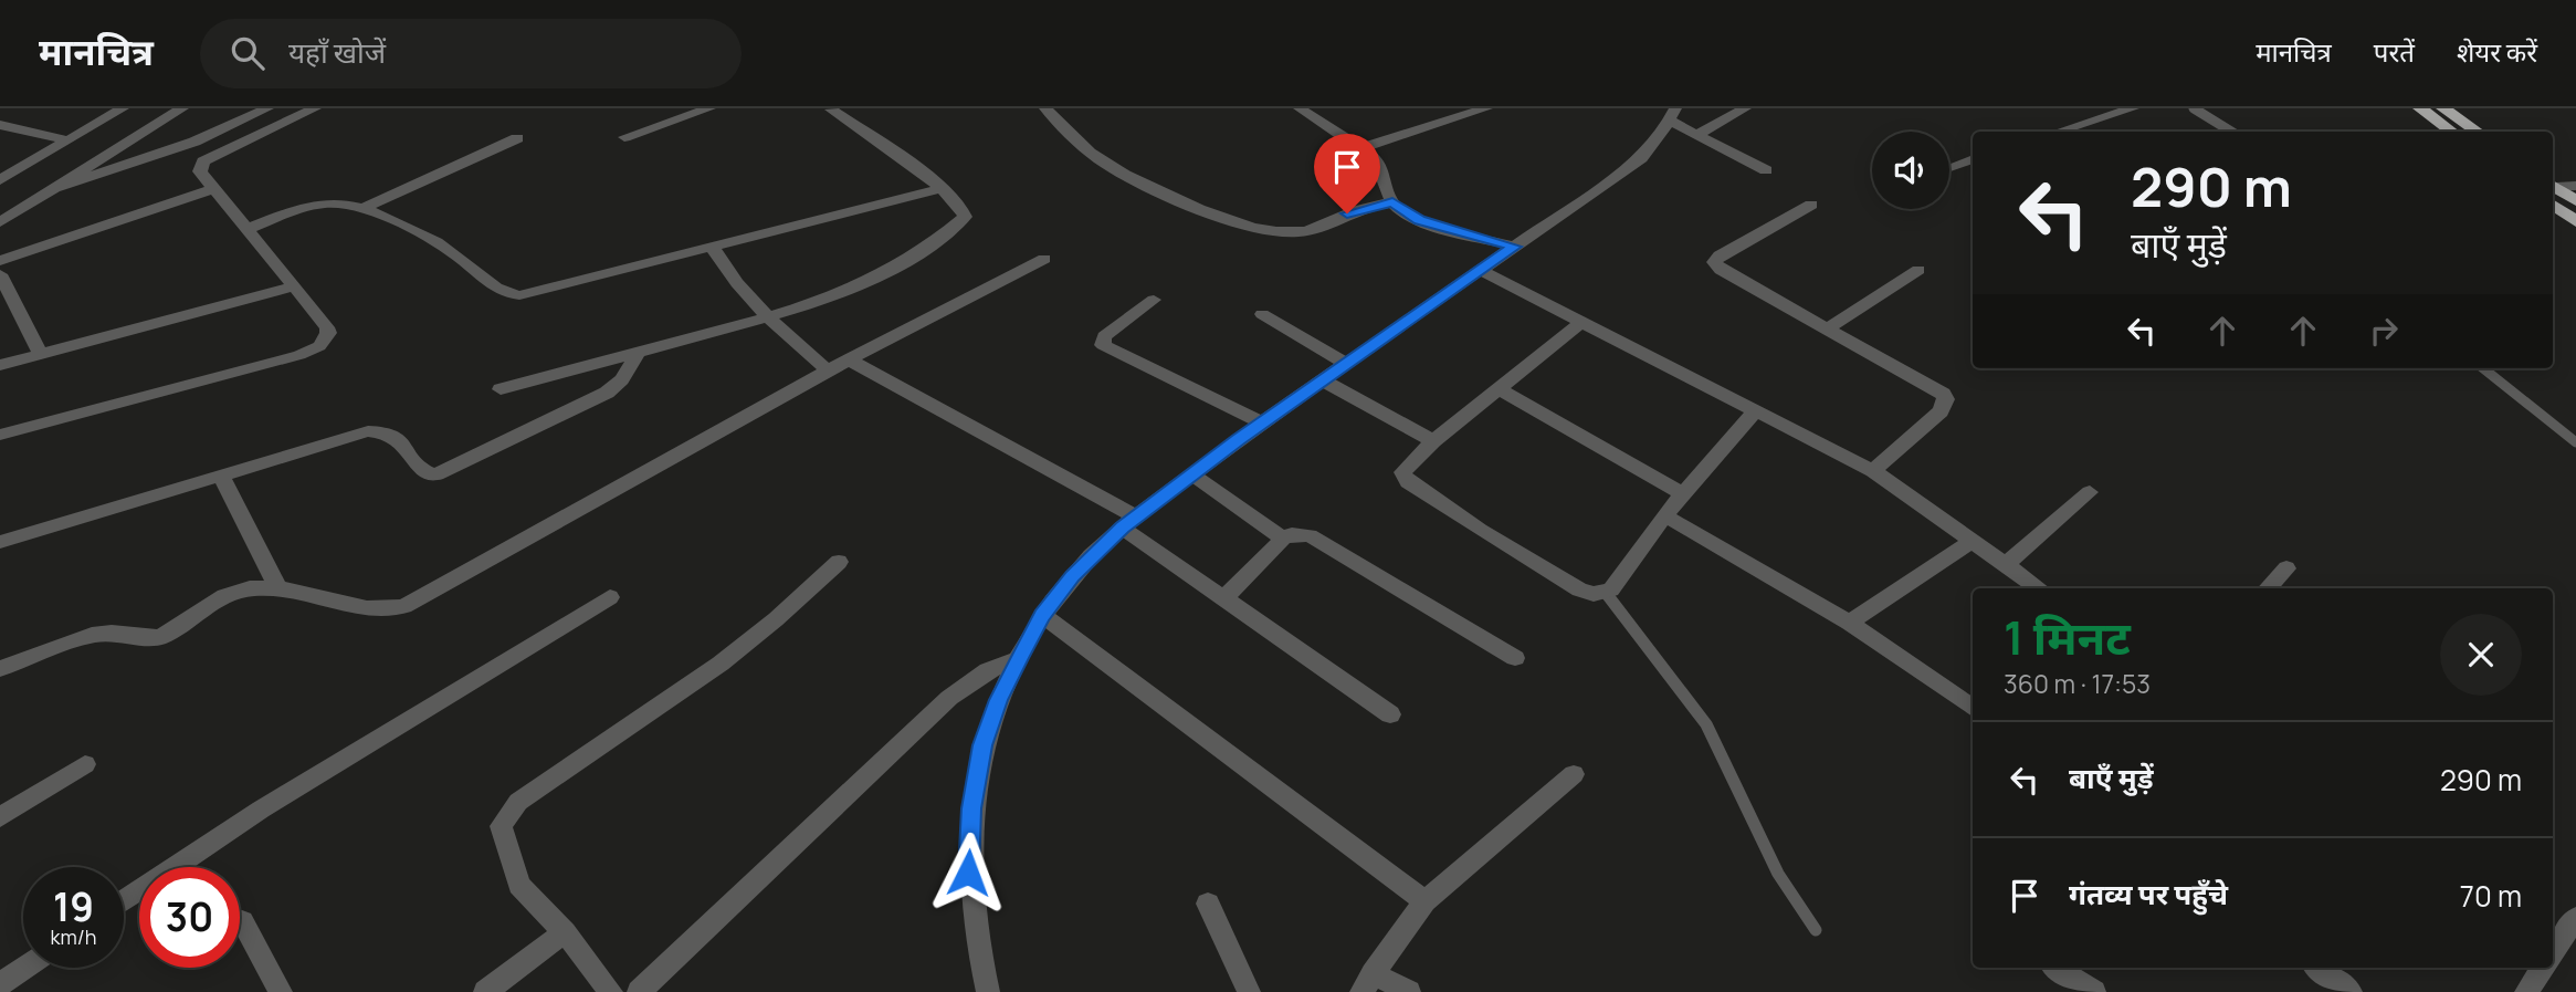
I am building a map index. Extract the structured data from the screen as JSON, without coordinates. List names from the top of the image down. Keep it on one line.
{"page":{"header":"मानचित्र","search":"यहाँ खोजें","nav":["मानचित्र","परतें","शेयर करें"],"turn":["290 m","बाएँ मुड़ें"],"heading":["1 मिनट","360 m · 17:53"],"list":[{"name":"बाएँ मुड़ें","value":"290 m"},{"name":"गंतव्य पर पहुँचे","value":"70 m"}],"speed":"19 km/h","limit":"30"}}
